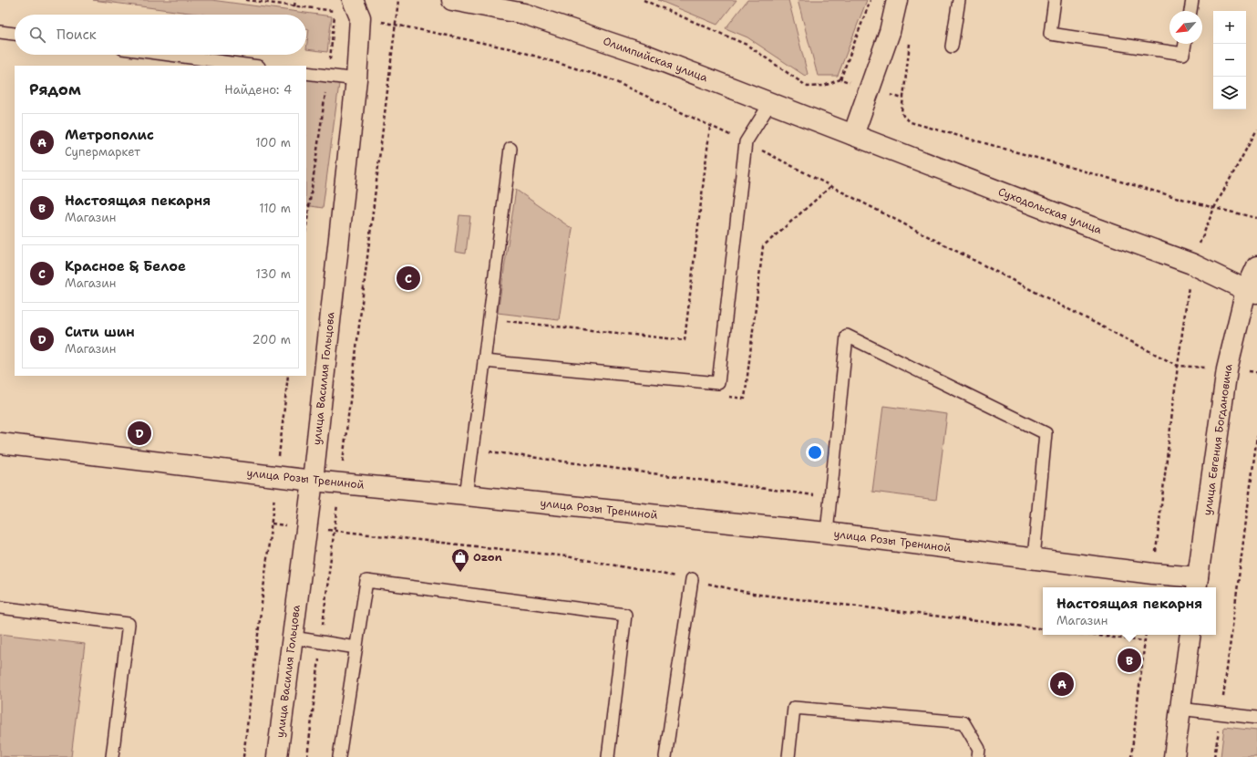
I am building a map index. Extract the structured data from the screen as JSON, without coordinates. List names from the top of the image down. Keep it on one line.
{"streets":{"street":["Олимпийская улица","Суходольская улица","улица Василия Гольцова","улица Евгения Богдановича","улица Розы Трениной"]},"crossings":[["Олимпийская улица","Суходольская улица"],["Суходольская улица","улица Евгения Богдановича"],["улица Василия Гольцова","улица Розы Трениной"],["улица Евгения Богдановича","улица Розы Трениной"]],"places":{"shop":["Ozon"]},"north":"bottom left","page":{"map_buttons":["+","−"],"search":"Поиск","heading":["Рядом","Найдено: 4"],"list":[{"mark":"A","name":"Метрополис","note":"Супермаркет","value":"100 m"},{"mark":"B","name":"Настоящая пекарня","note":"Магазин","value":"110 m"},{"mark":"C","name":"Красное & Белое","note":"Магазин","value":"130 m"},{"mark":"D","name":"Сити шин","note":"Магазин","value":"200 m"}],"pins":["C","D","B","A"],"popup":["Настоящая пекарня","Магазин"]}}
